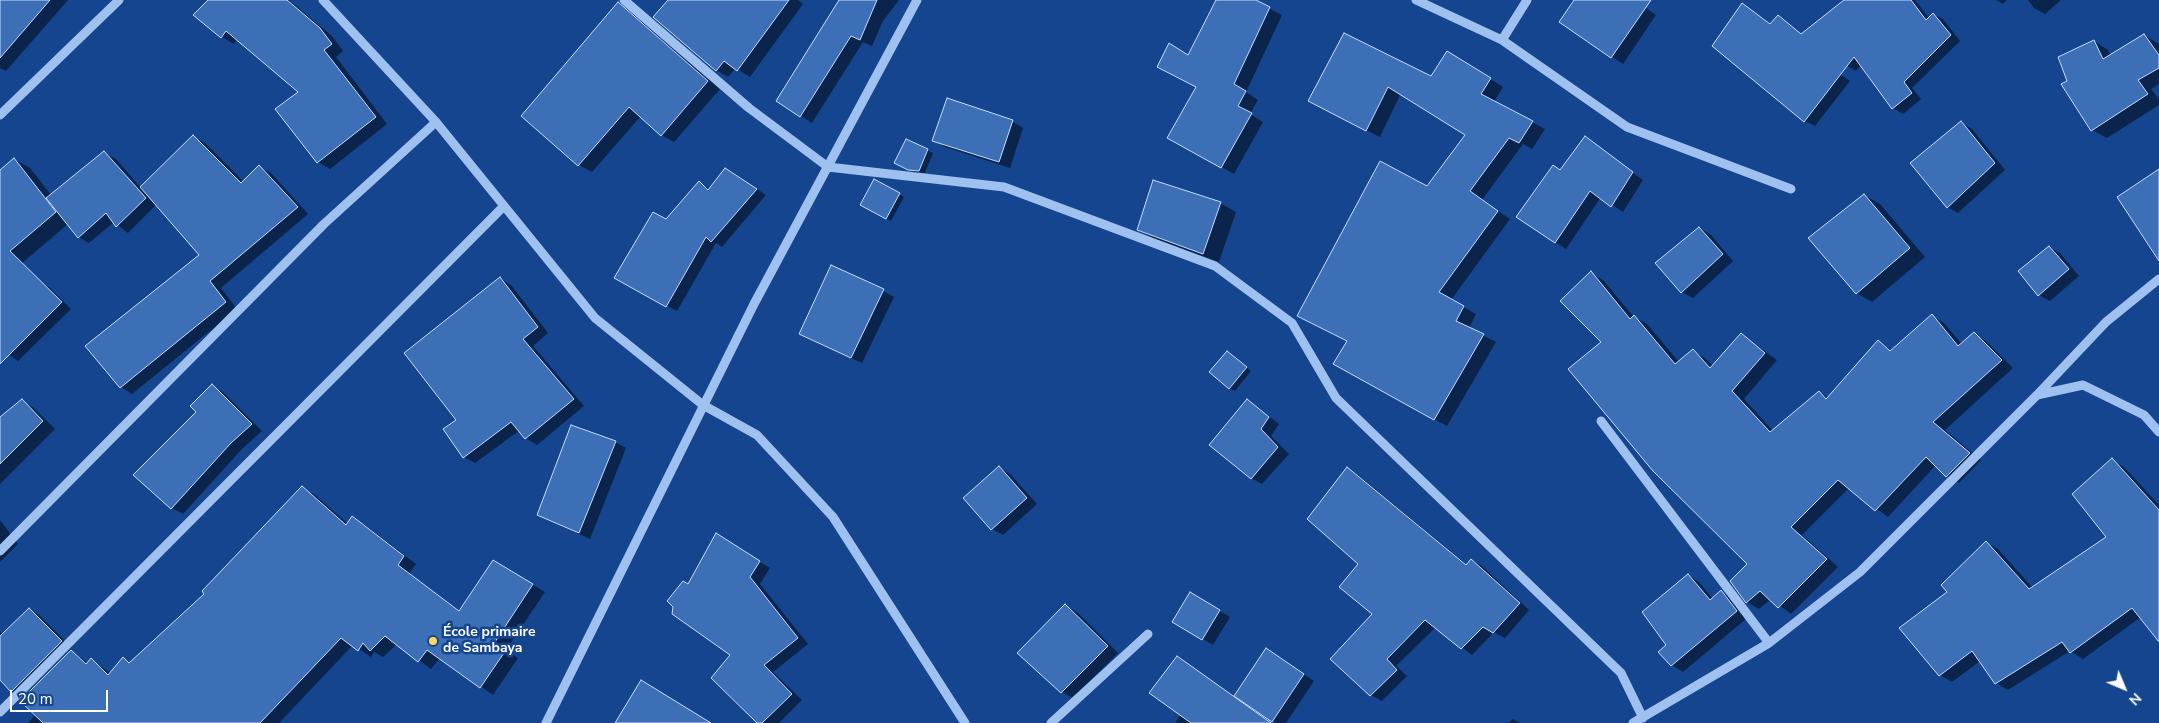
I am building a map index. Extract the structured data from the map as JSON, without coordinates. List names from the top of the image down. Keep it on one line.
{"places":["École primaire de Sambaya"],"scale_bar":"20 m","north":"bottom right"}
